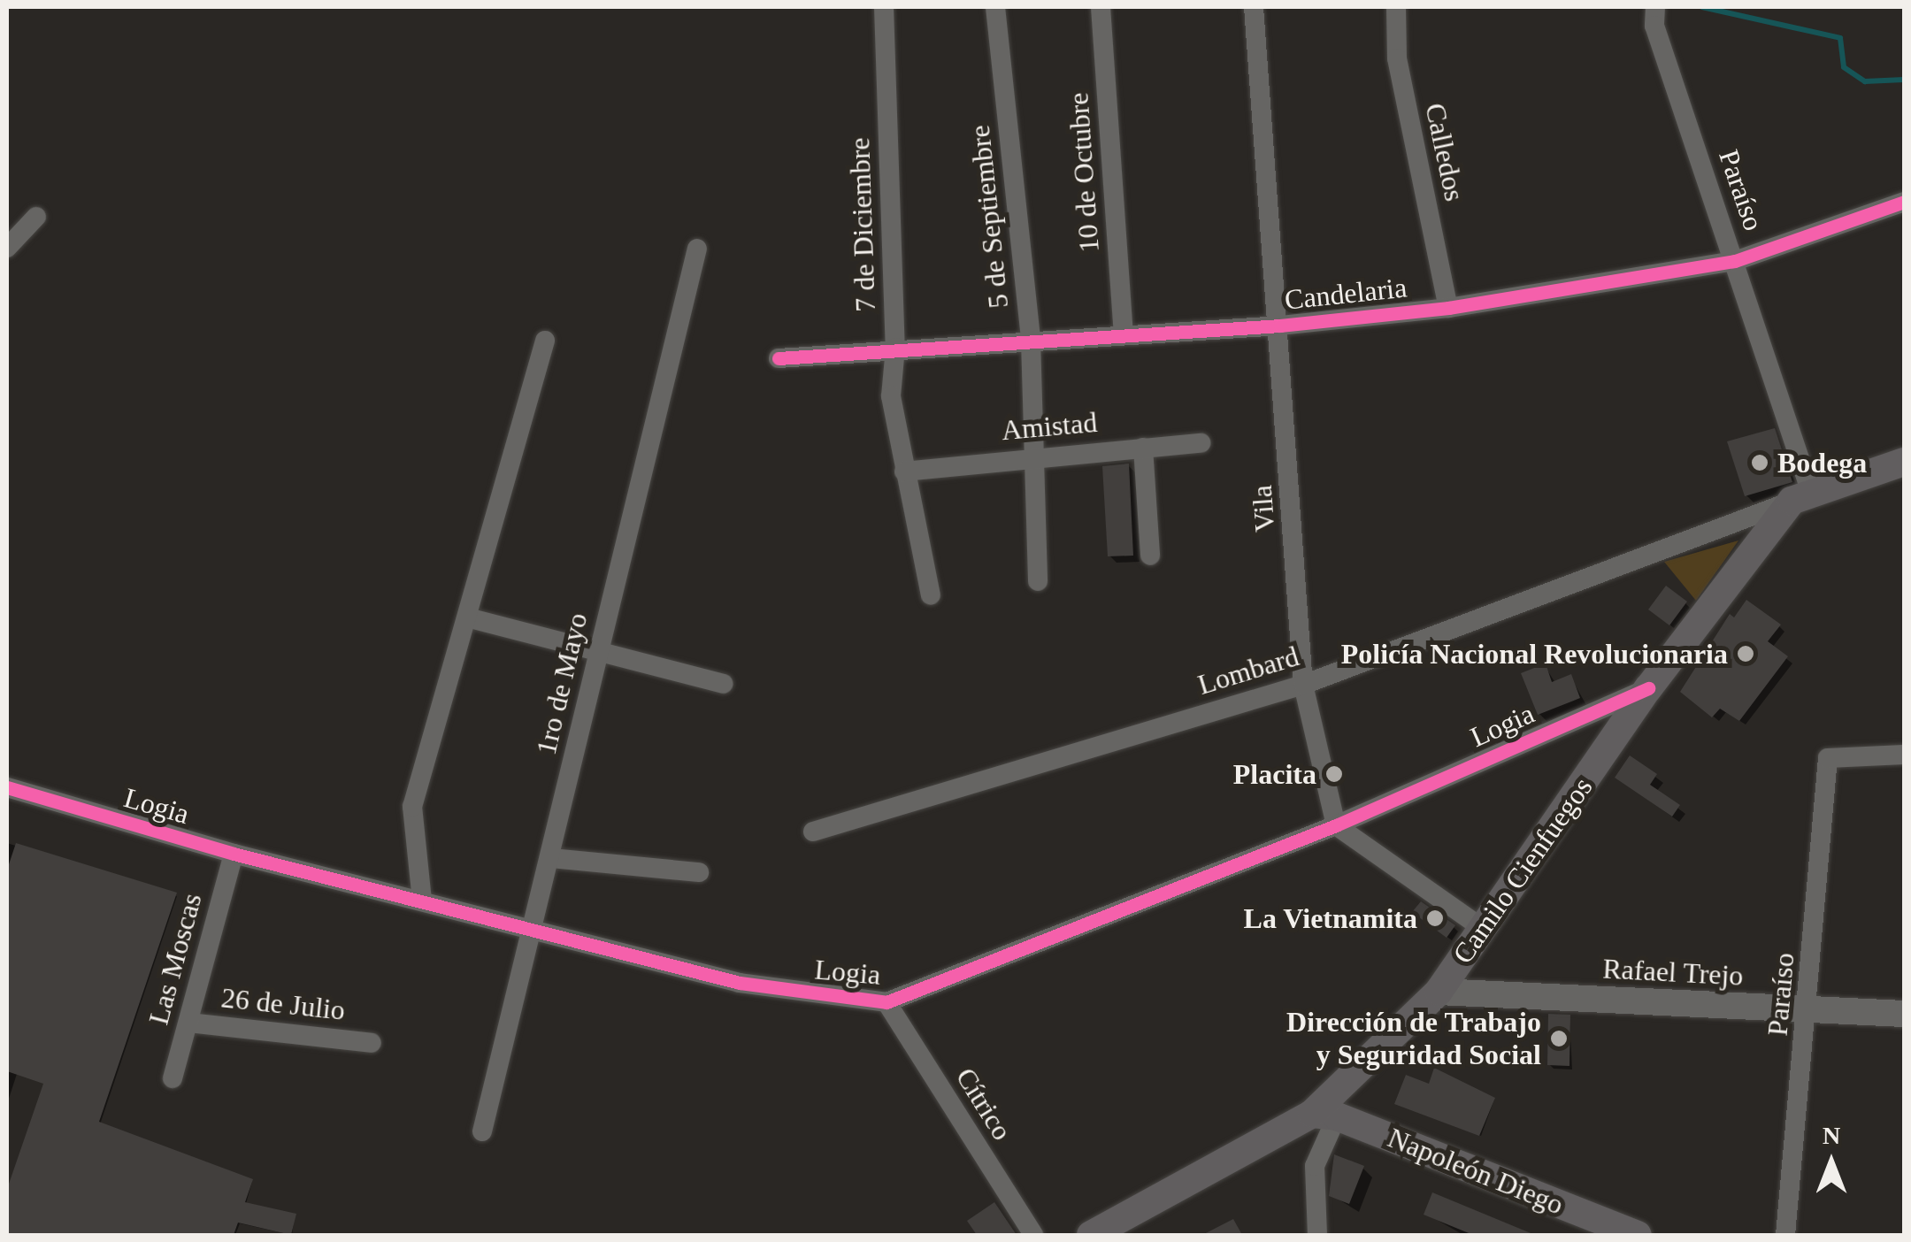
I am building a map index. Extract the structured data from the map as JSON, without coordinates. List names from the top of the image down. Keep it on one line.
{"streets":{"main road":["Camilo Cienfuegos","Napoleón Diego"],"street":["Calledos","10 de Octubre","Paraíso","5 de Septiembre","7 de Diciembre","Candelaria","Amistad","Vila","Lombard","1ro de Mayo","Logia","Las Moscas","Rafael Trejo","26 de Julio","Cítrico"]},"crossings":[["Calledos","Candelaria"],["10 de Octubre","Candelaria"],["Paraíso","Candelaria"],["Paraíso","Lombard"],["Paraíso","Camilo Cienfuegos"],["Paraíso","Rafael Trejo"],["5 de Septiembre","Candelaria"],["5 de Septiembre","Amistad"],["7 de Diciembre","Candelaria"],["7 de Diciembre","Amistad"],["Candelaria","Vila"],["Vila","Lombard"],["Vila","Logia"],["Lombard","Camilo Cienfuegos"],["1ro de Mayo","Logia"],["Logia","Camilo Cienfuegos"],["Logia","Las Moscas"],["Logia","Cítrico"],["Camilo Cienfuegos","Rafael Trejo"],["Camilo Cienfuegos","Napoleón Diego"],["Las Moscas","26 de Julio"]],"places":["Bodega","Policía Nacional Revolucionaria","Placita","La Vietnamita","Dirección de Trabajo y Seguridad Social"],"north":"top"}
